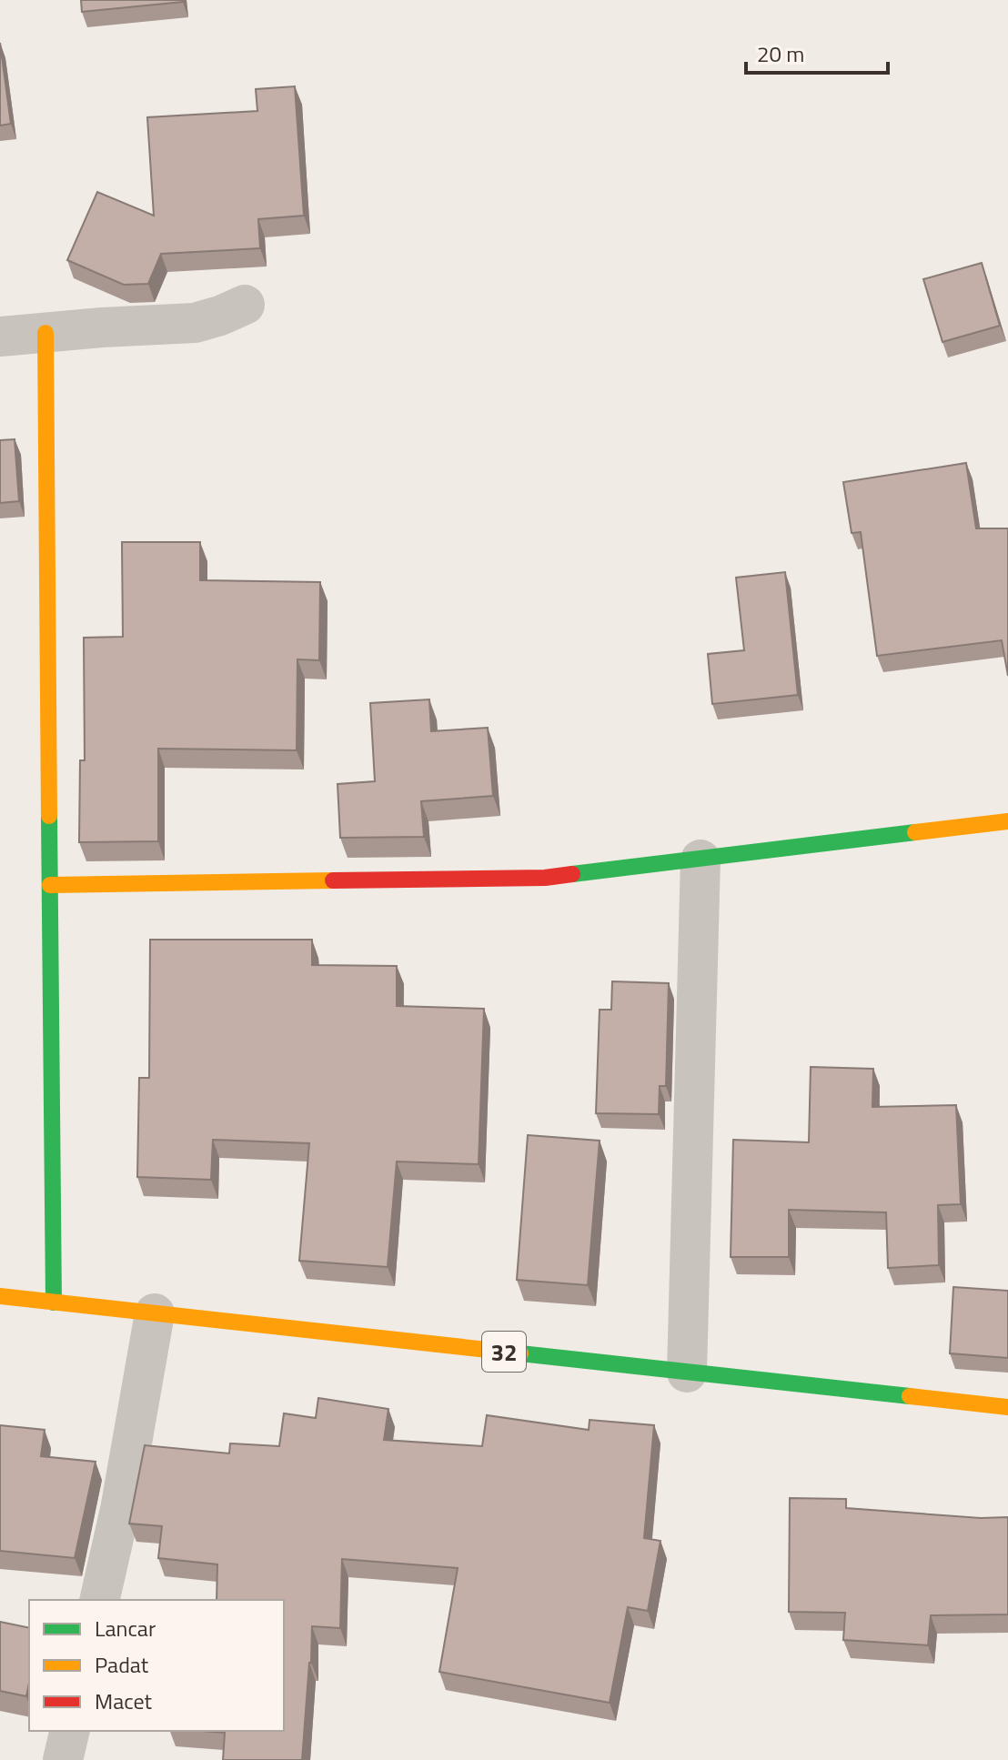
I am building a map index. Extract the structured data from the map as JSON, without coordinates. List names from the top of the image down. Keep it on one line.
{"streets":{"main road":["32"]},"legend":["Lancar","Padat","Macet"],"scale_bar":"20 m"}
